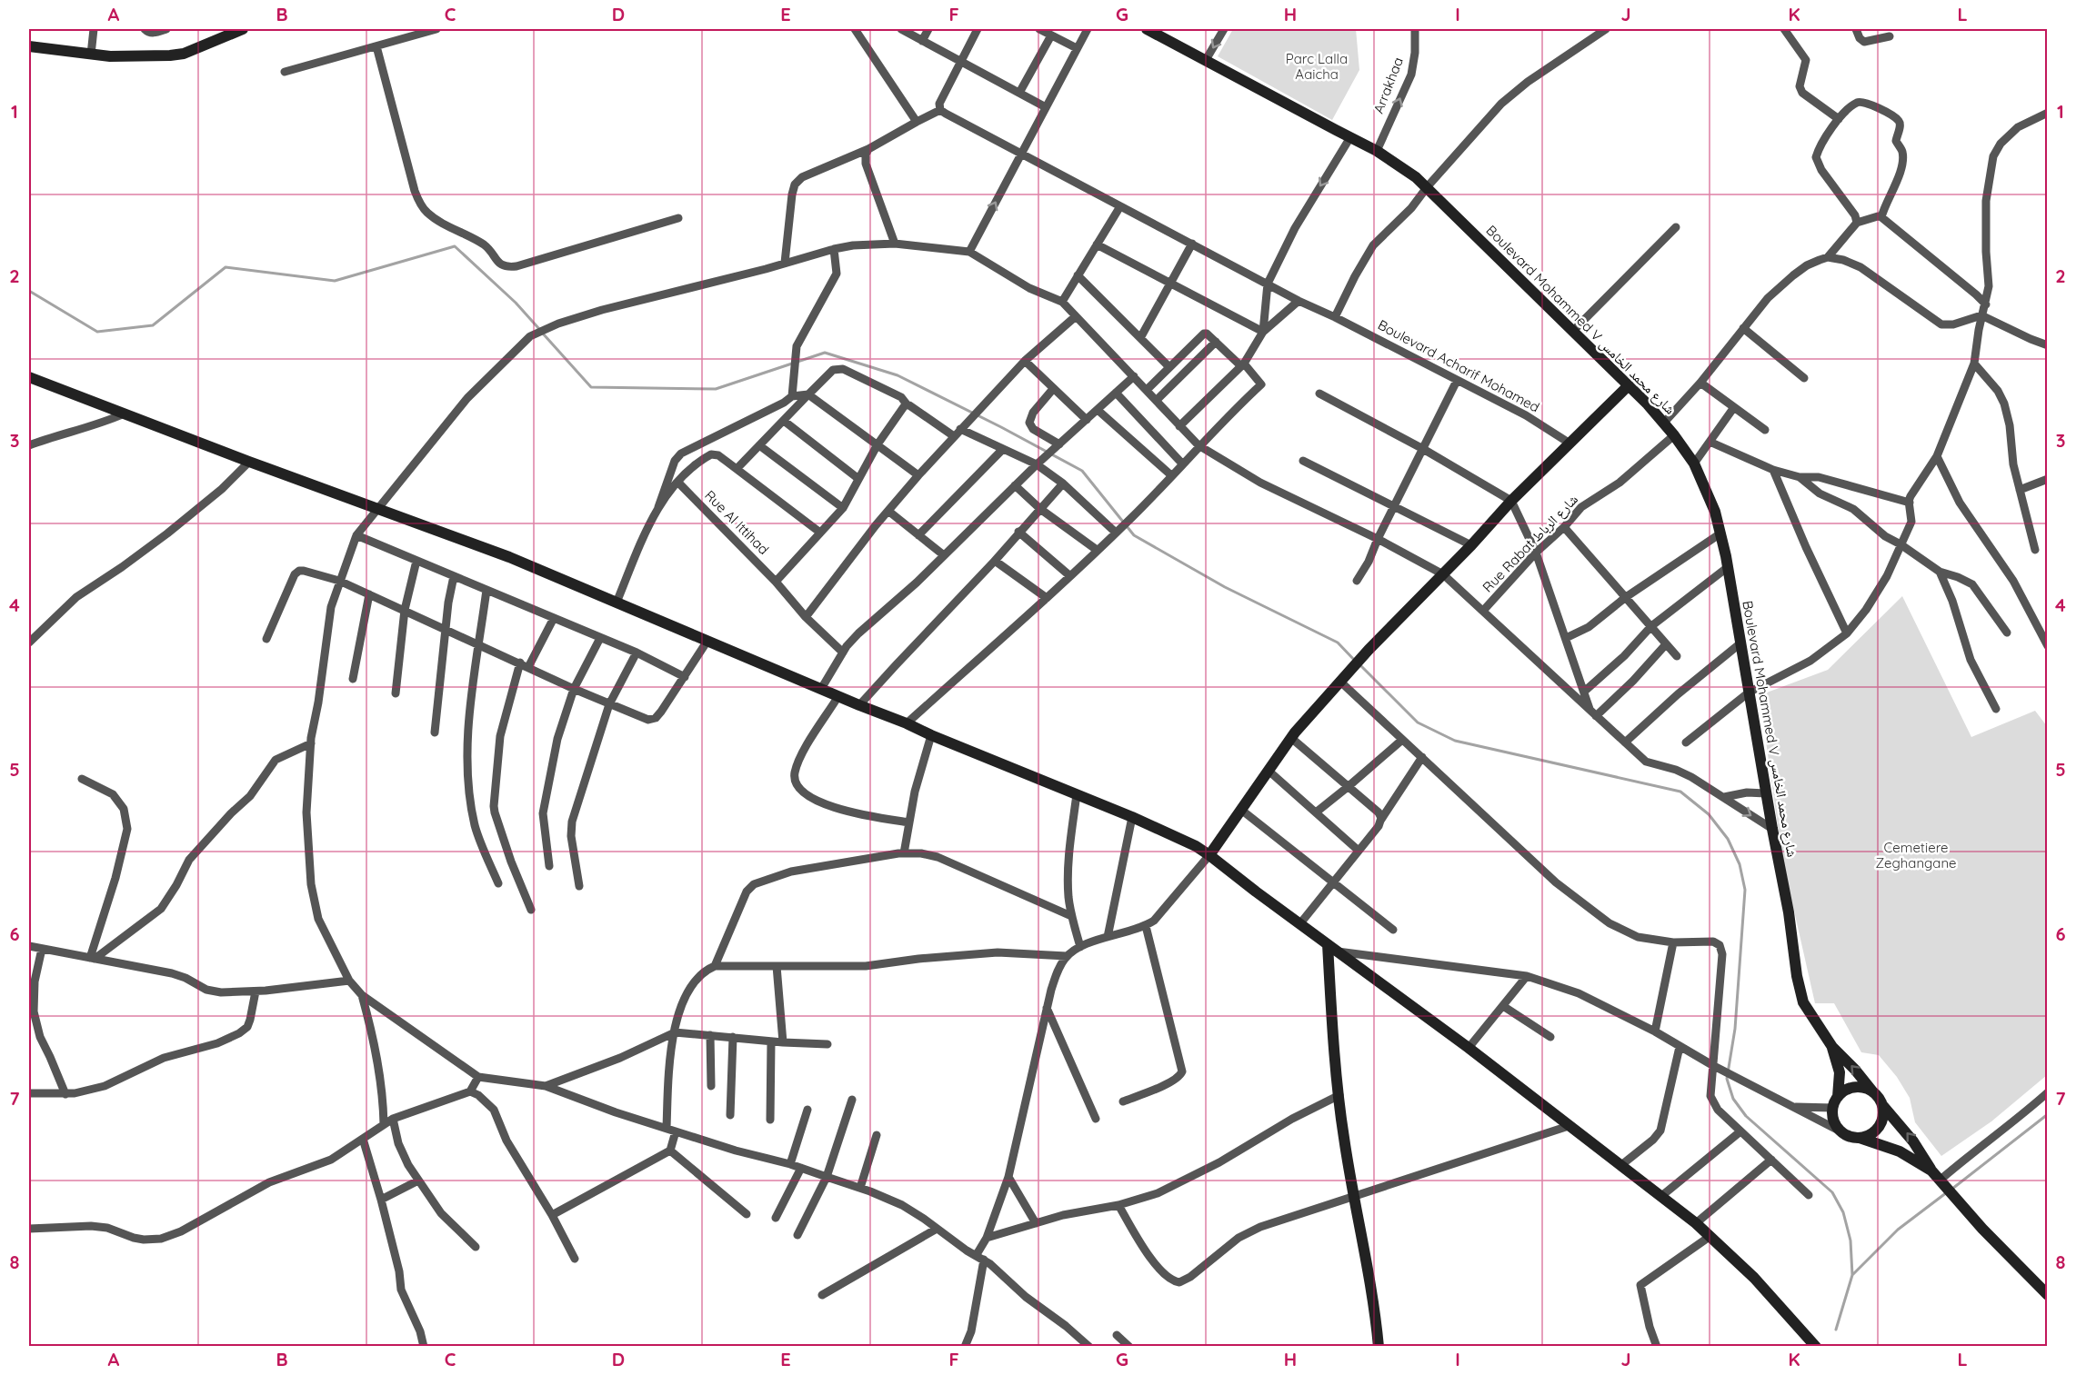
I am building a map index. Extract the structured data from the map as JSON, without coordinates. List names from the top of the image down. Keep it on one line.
{"streets":{"street":["Arrakhaa","Boulevard Mohammed V شارع محمد الخامس","Boulevard Acharif Mohamed","Rue Al Ittihad","Rue Rabat شارع الرباط"]},"crossings":[["Arrakhaa","Boulevard Mohammed V شارع محمد الخامس"],["Boulevard Mohammed V شارع محمد الخامس","Rue Rabat شارع الرباط"]],"one_way":["Arrakhaa"],"parks":["Parc Lalla Aaicha","Cemetiere Zeghangane"],"grid":{"columns":["A","B","C","D","E","F","G","H","I","J","K","L"],"rows":["1","2","3","4","5","6","7","8"]}}
